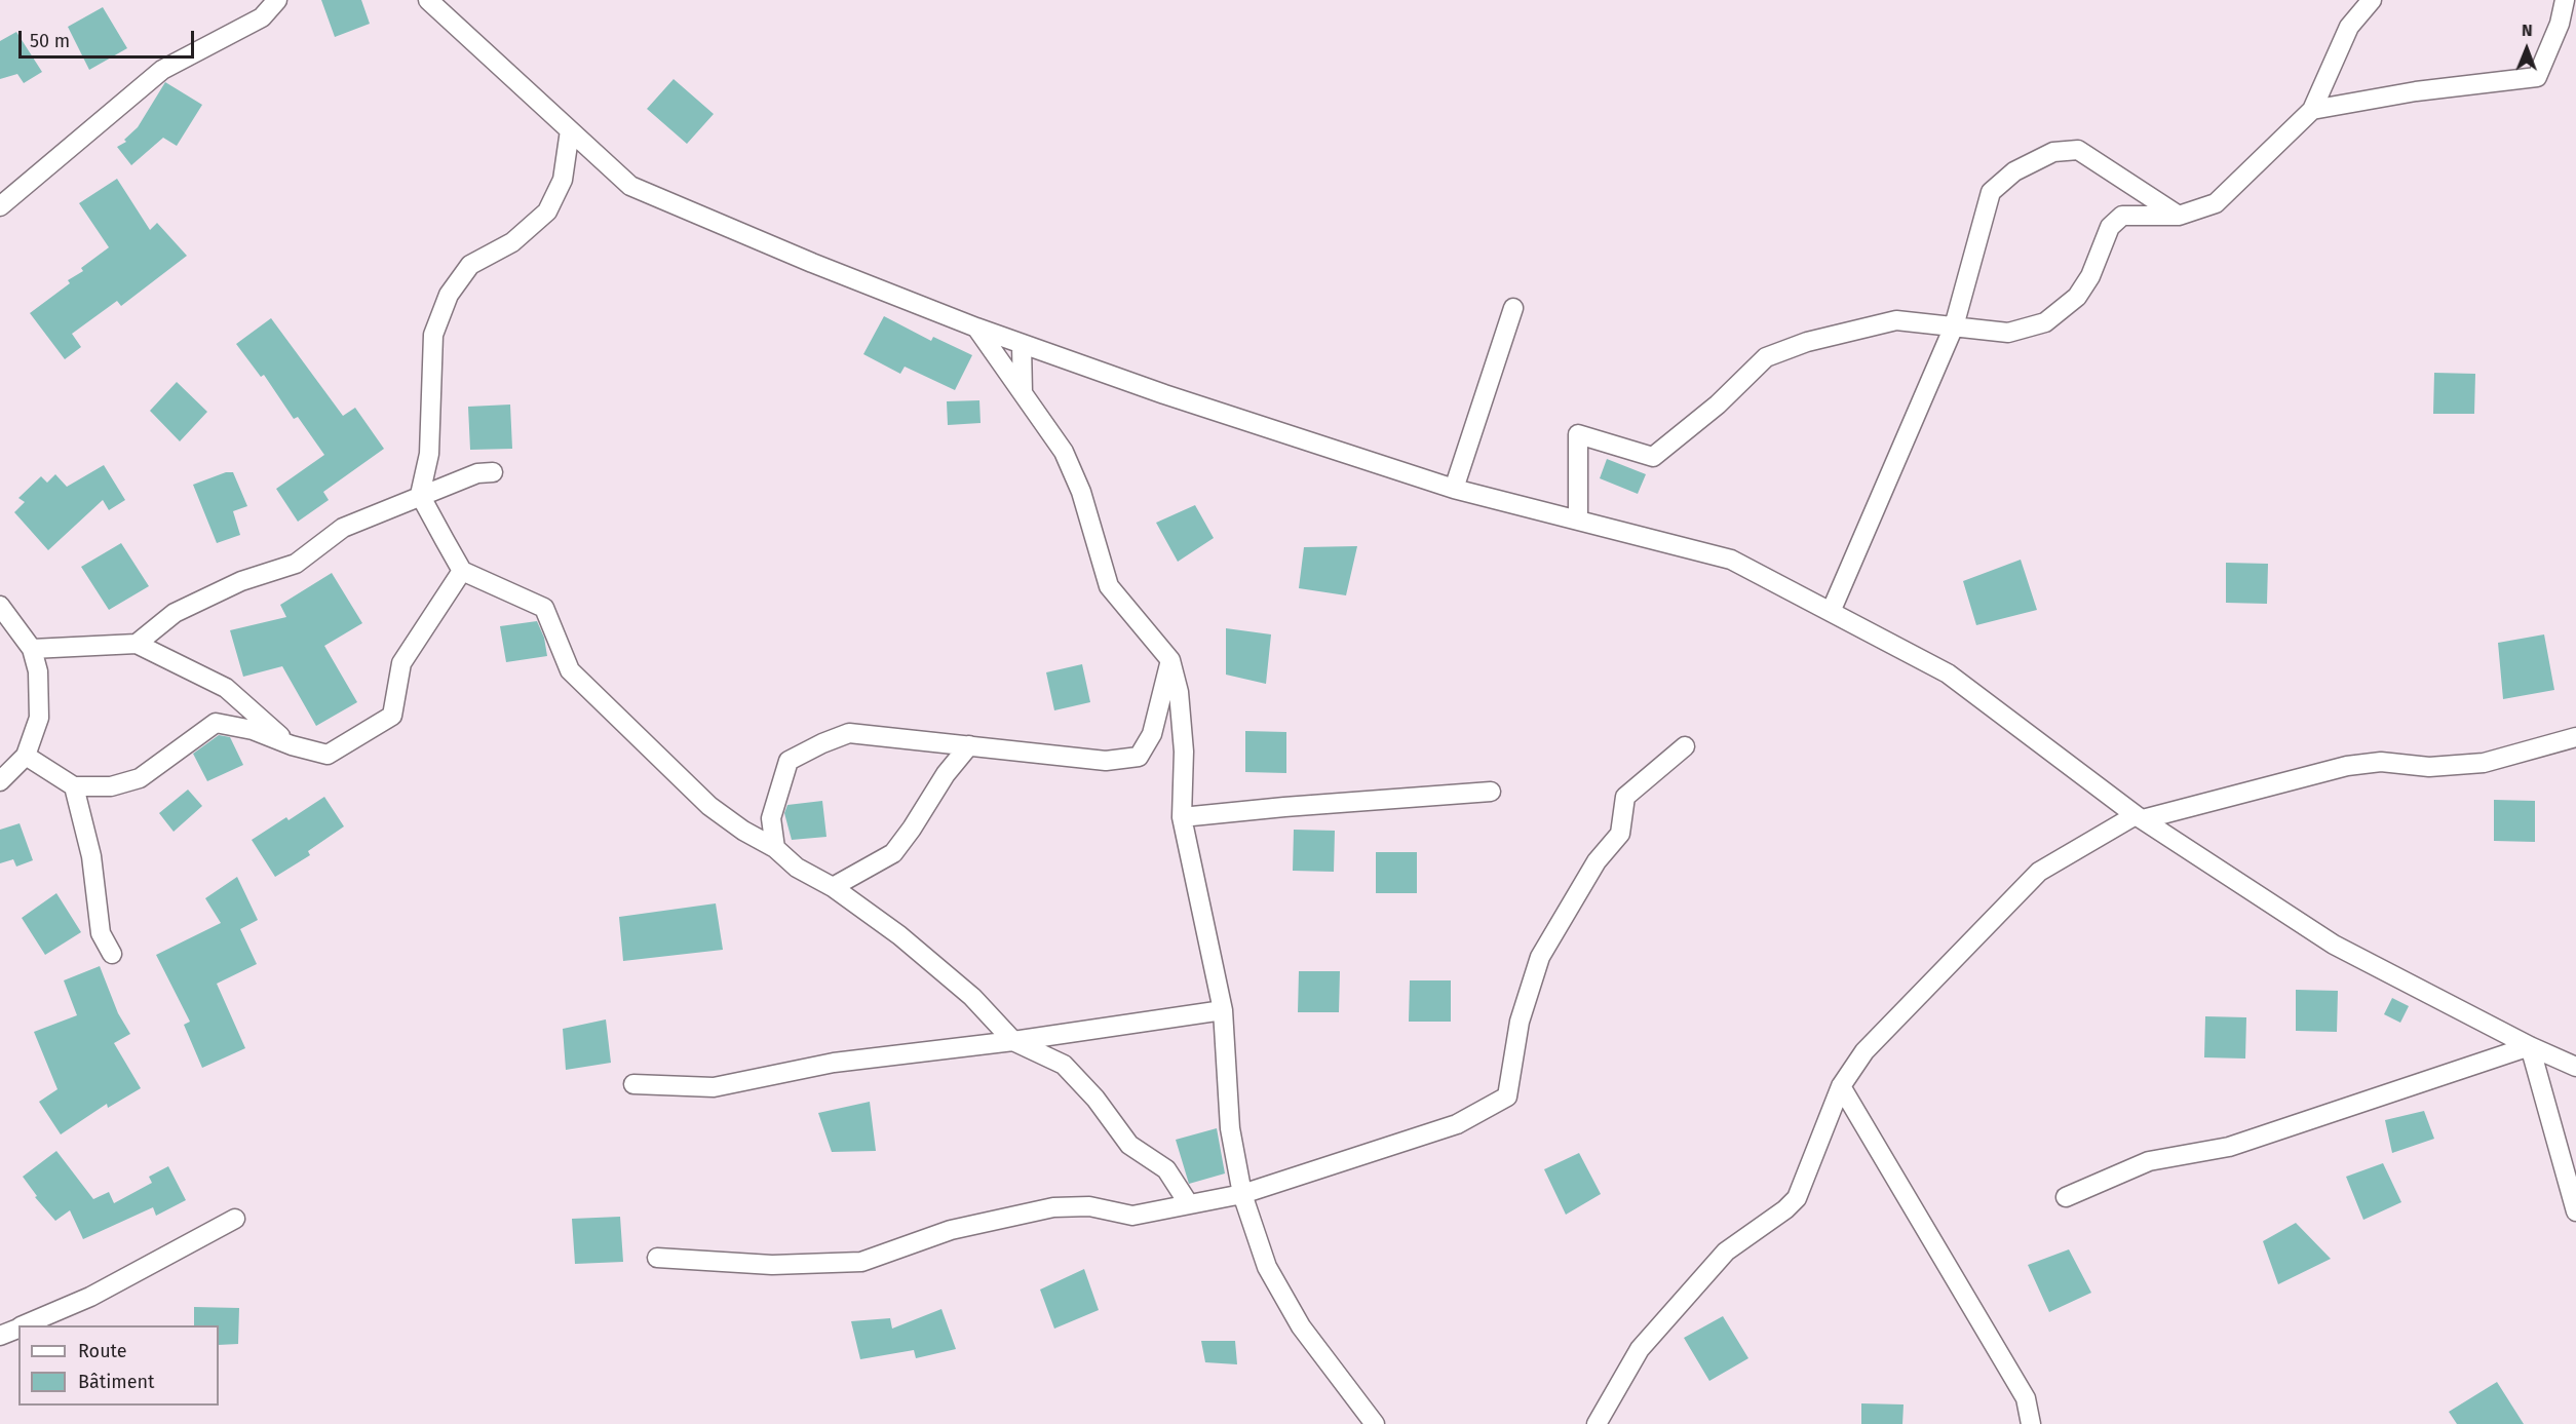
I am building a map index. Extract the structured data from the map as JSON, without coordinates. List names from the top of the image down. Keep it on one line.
{"legend":["Route","Bâtiment"],"scale_bar":"50 m","north":"top"}
